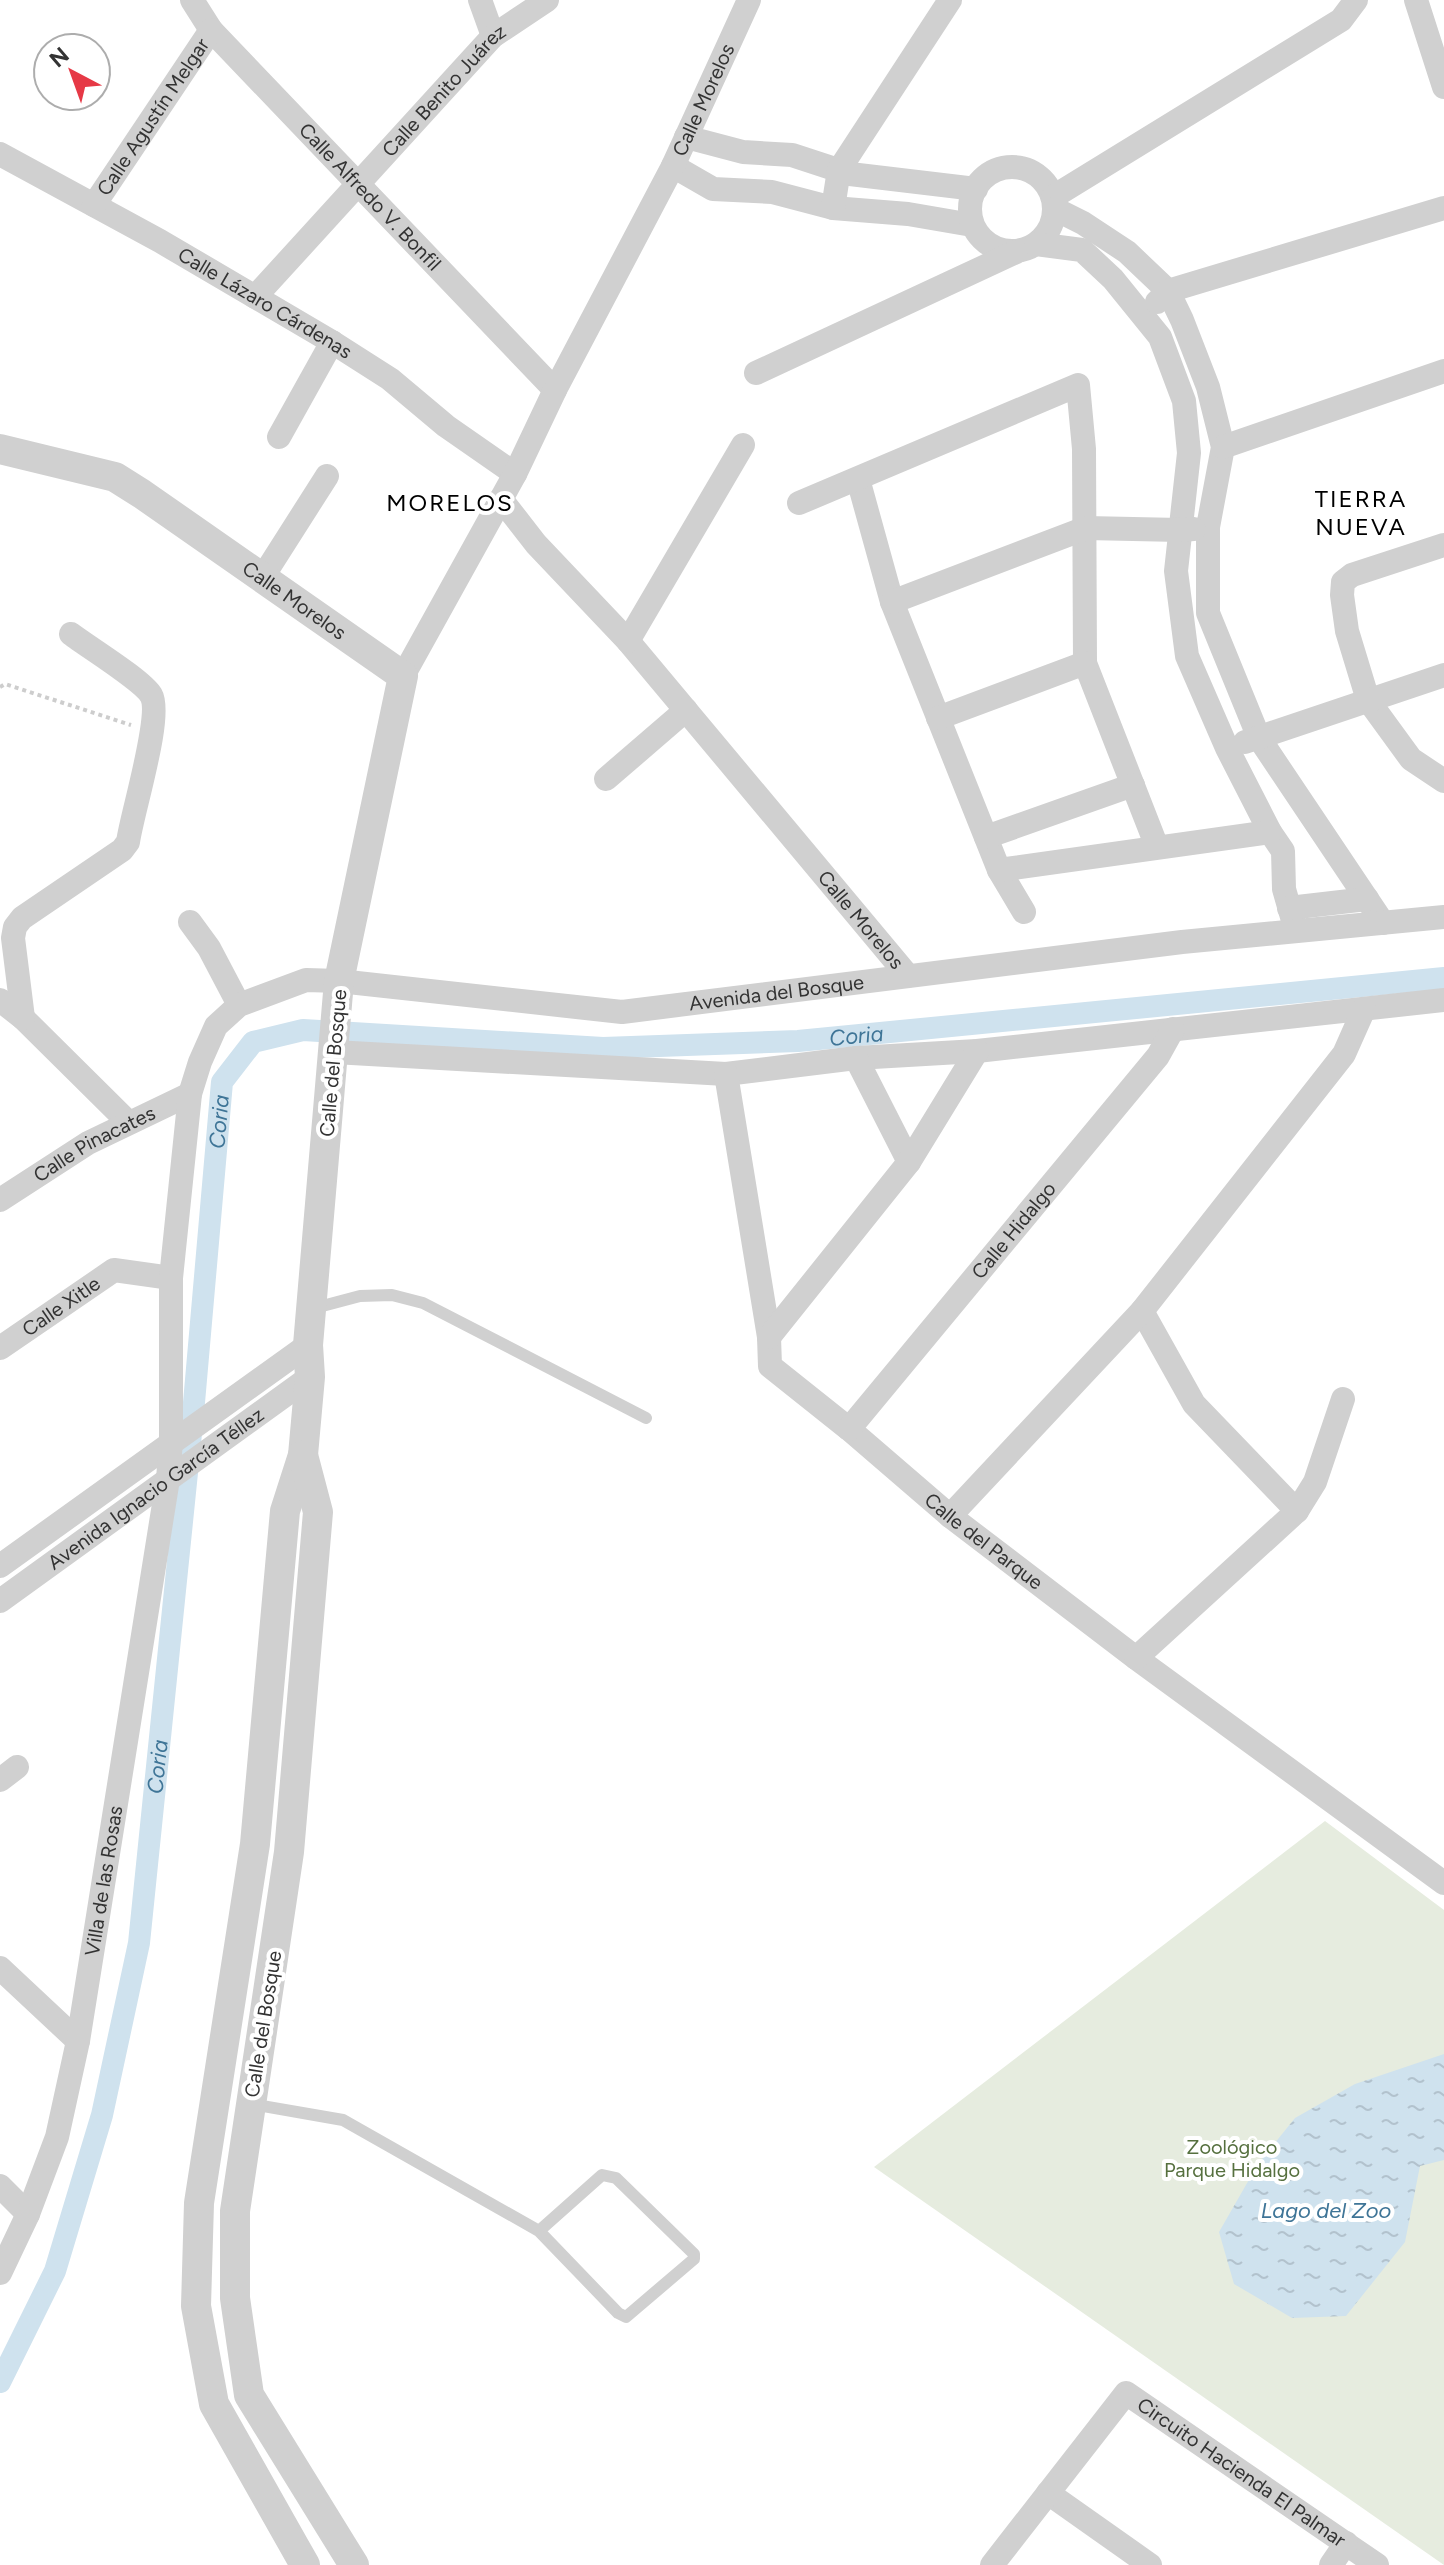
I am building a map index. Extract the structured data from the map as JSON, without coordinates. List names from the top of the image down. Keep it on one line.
{"streets":{"street":["Calle Benito Juárez","Calle Morelos","Calle Agustín Melgar","Calle Alfredo V. Bonfil","Calle Lázaro Cárdenas","Avenida del Bosque","Calle del Bosque","Calle Pinacates","Calle Hidalgo","Calle Xitle","Avenida Ignacio García Téllez","Calle del Parque","Villa de las Rosas","Circuito Hacienda El Palmar"]},"crossings":[["Calle Benito Juárez","Calle Alfredo V. Bonfil"],["Calle Benito Juárez","Calle Lázaro Cárdenas"],["Calle Morelos","Calle Alfredo V. Bonfil"],["Calle Morelos","Calle Lázaro Cárdenas"],["Calle Morelos","Avenida del Bosque"],["Calle Morelos","Calle del Bosque"],["Calle Agustín Melgar","Calle Alfredo V. Bonfil"],["Calle Agustín Melgar","Calle Lázaro Cárdenas"],["Avenida del Bosque","Calle del Bosque"],["Avenida del Bosque","Villa de las Rosas"],["Calle del Bosque","Avenida Ignacio García Téllez"],["Calle Pinacates","Villa de las Rosas"],["Calle Hidalgo","Calle del Parque"],["Calle Xitle","Villa de las Rosas"],["Avenida Ignacio García Téllez","Villa de las Rosas"]],"districts":["TIERRA NUEVA","MORELOS"],"water":["Coria","Lago del Zoo"],"parks":["Zoológico Parque Hidalgo"],"north":"top left"}
